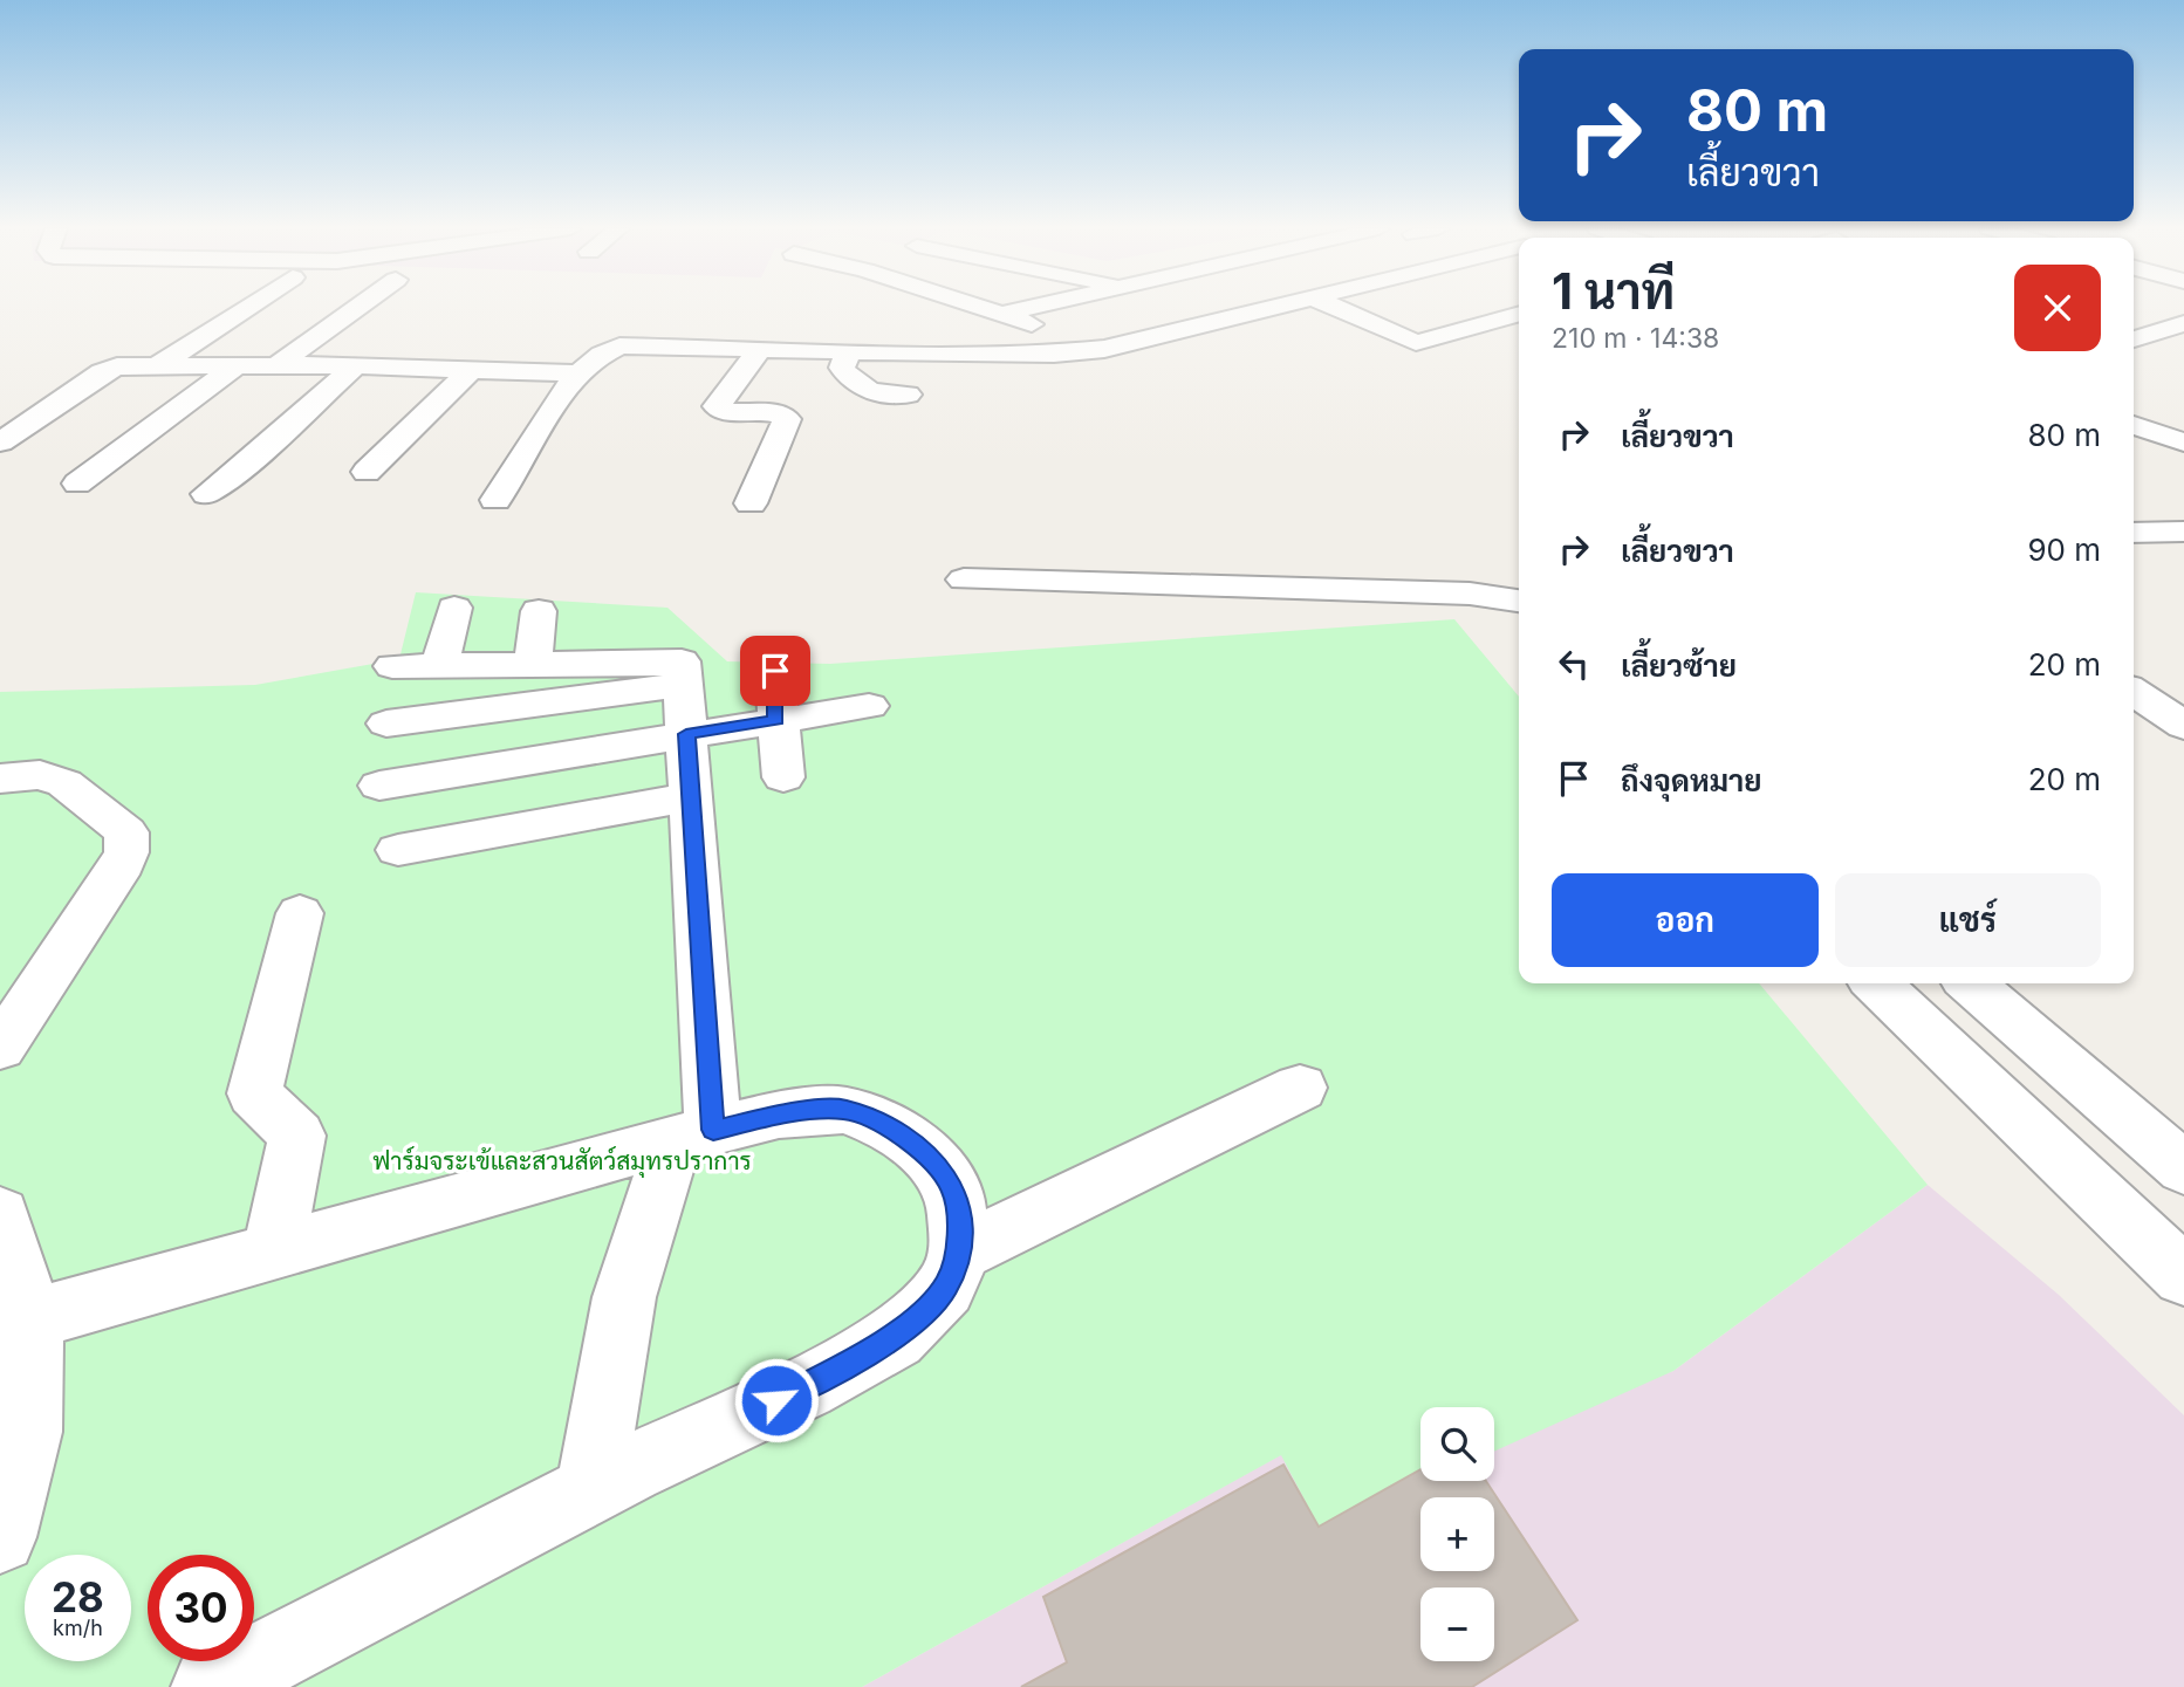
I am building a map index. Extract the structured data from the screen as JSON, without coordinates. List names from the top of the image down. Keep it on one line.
{"parks":["ฟาร์มจระเข้และสวนสัตว์สมุทรปราการ"],"page":{"turn":["80 m","เลี้ยวขวา"],"heading":["1 นาที","210 m · 14:38"],"list":[{"name":"เลี้ยวขวา","value":"80 m"},{"name":"เลี้ยวขวา","value":"90 m"},{"name":"เลี้ยวซ้าย","value":"20 m"},{"name":"ถึงจุดหมาย","value":"20 m"}],"buttons":["ออก","แชร์"],"map_buttons":["+","−"],"speed":"28 km/h","limit":"30"}}
